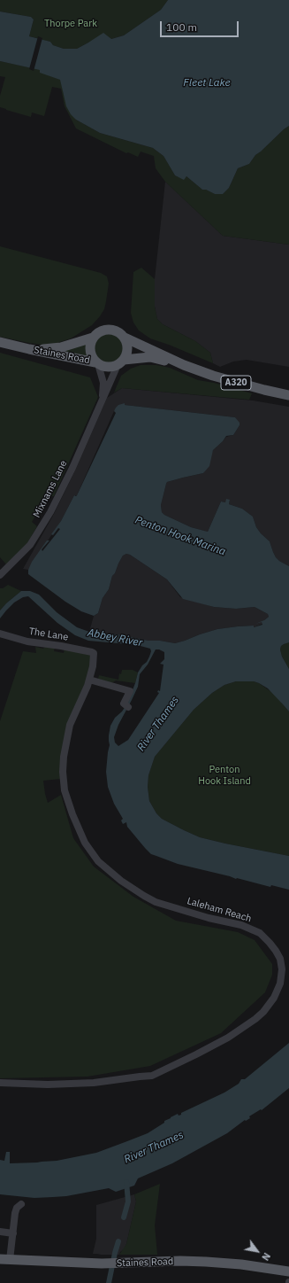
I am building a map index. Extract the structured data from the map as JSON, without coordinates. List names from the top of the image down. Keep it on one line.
{"streets":{"main road":["Staines Road","A320"],"street":["Mixnams Lane","The Lane","Laleham Reach"]},"crossings":[["Staines Road","A320"],["Staines Road","Mixnams Lane"],["A320","Mixnams Lane"],["The Lane","Laleham Reach"]],"water":["Fleet Lake","Penton Hook Marina","Abbey River","River Thames"],"parks":["Thorpe Park","Penton Hook Island"],"scale_bar":"100 m","north":"bottom right"}
